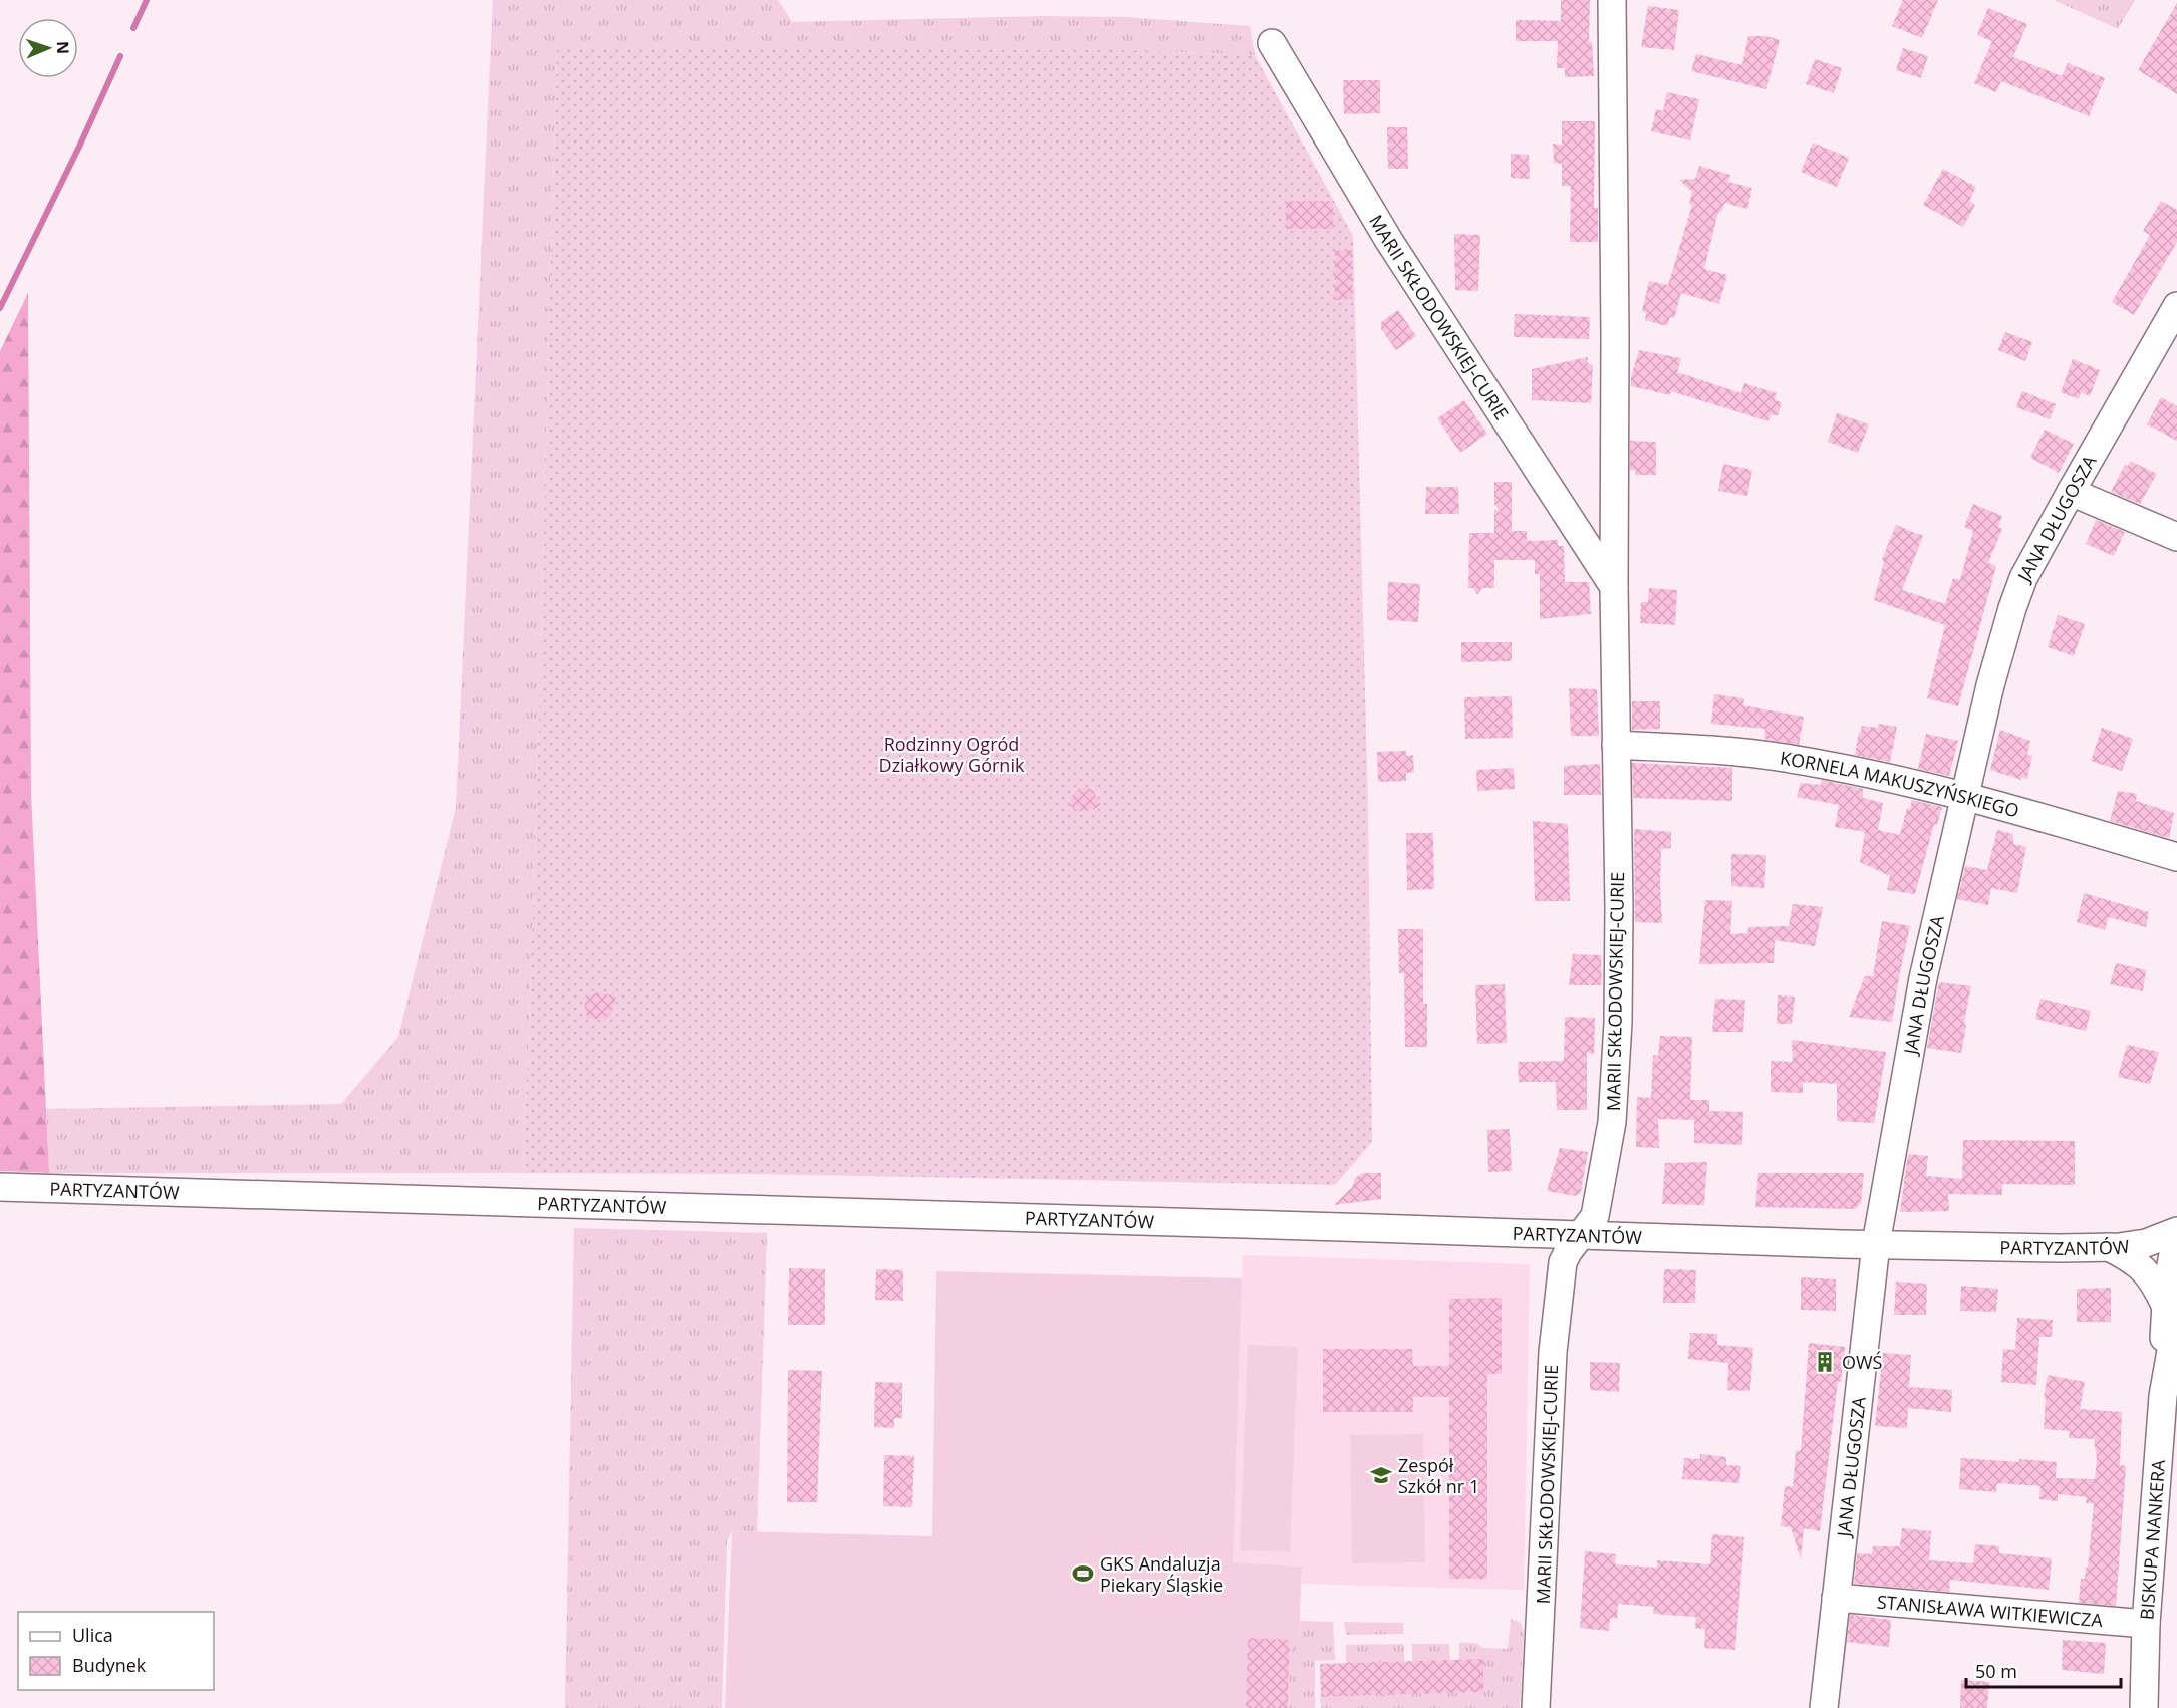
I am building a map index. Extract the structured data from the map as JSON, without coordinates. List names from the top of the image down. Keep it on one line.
{"streets":{"street":["MARII SKŁODOWSKIEJ-CURIE","JANA DŁUGOSZA","KORNELA MAKUSZYŃSKIEGO","PARTYZANTÓW","BISKUPA NANKERA","STANISŁAWA WITKIEWICZA"]},"crossings":[["MARII SKŁODOWSKIEJ-CURIE","KORNELA MAKUSZYŃSKIEGO"],["MARII SKŁODOWSKIEJ-CURIE","PARTYZANTÓW"],["JANA DŁUGOSZA","KORNELA MAKUSZYŃSKIEGO"],["JANA DŁUGOSZA","PARTYZANTÓW"],["JANA DŁUGOSZA","STANISŁAWA WITKIEWICZA"],["PARTYZANTÓW","BISKUPA NANKERA"],["BISKUPA NANKERA","STANISŁAWA WITKIEWICZA"]],"parks":["Rodzinny Ogród Działkowy Górnik"],"places":{"building":["OWŚ"],"school or university":["Zespół Szkół nr 1"],"sports":["GKS Andaluzja Piekary Śląskie"]},"legend":["Ulica","Budynek"],"scale_bar":"50 m","north":"right"}
